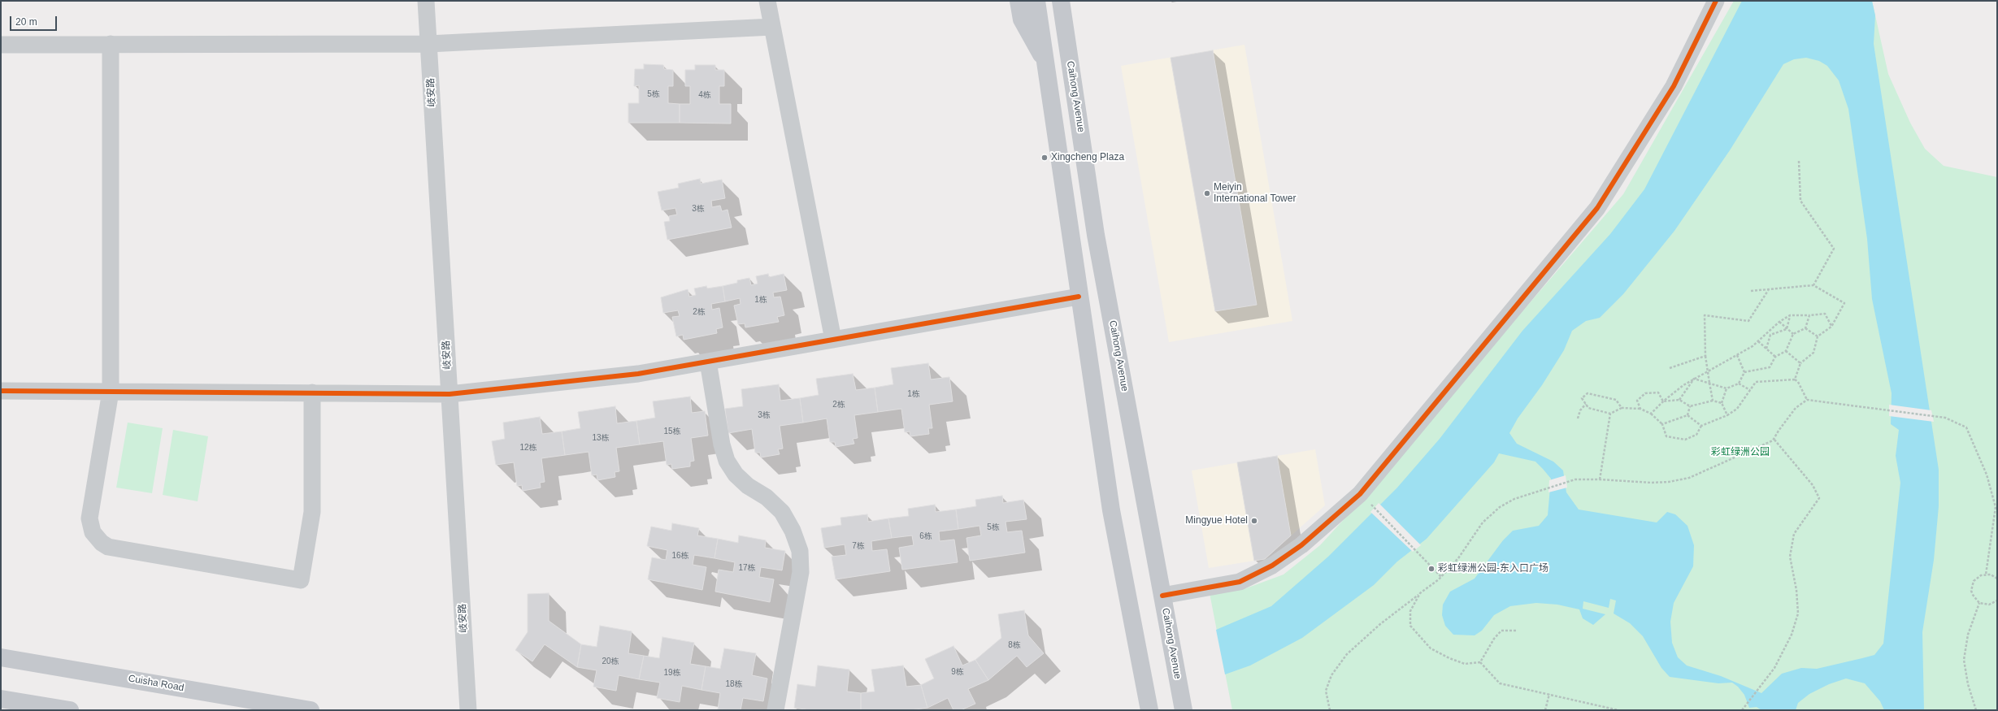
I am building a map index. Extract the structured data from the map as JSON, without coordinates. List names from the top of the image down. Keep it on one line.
{"streets":{"main road":["Caihong Avenue","Cuisha Road"],"street":["岐安路"]},"parks":["彩虹绿洲公园"],"places":["Xingcheng Plaza","Meiyin International Tower","Mingyue Hotel","彩虹绿洲公园-东入口广场"],"house_numbers":["5栋","4栋","3栋","1栋","2栋","1栋","2栋","3栋","15栋","13栋","12栋","5栋","6栋","7栋","16栋","17栋","8栋","20栋","9栋","19栋","18栋"],"scale_bar":"20 m"}
